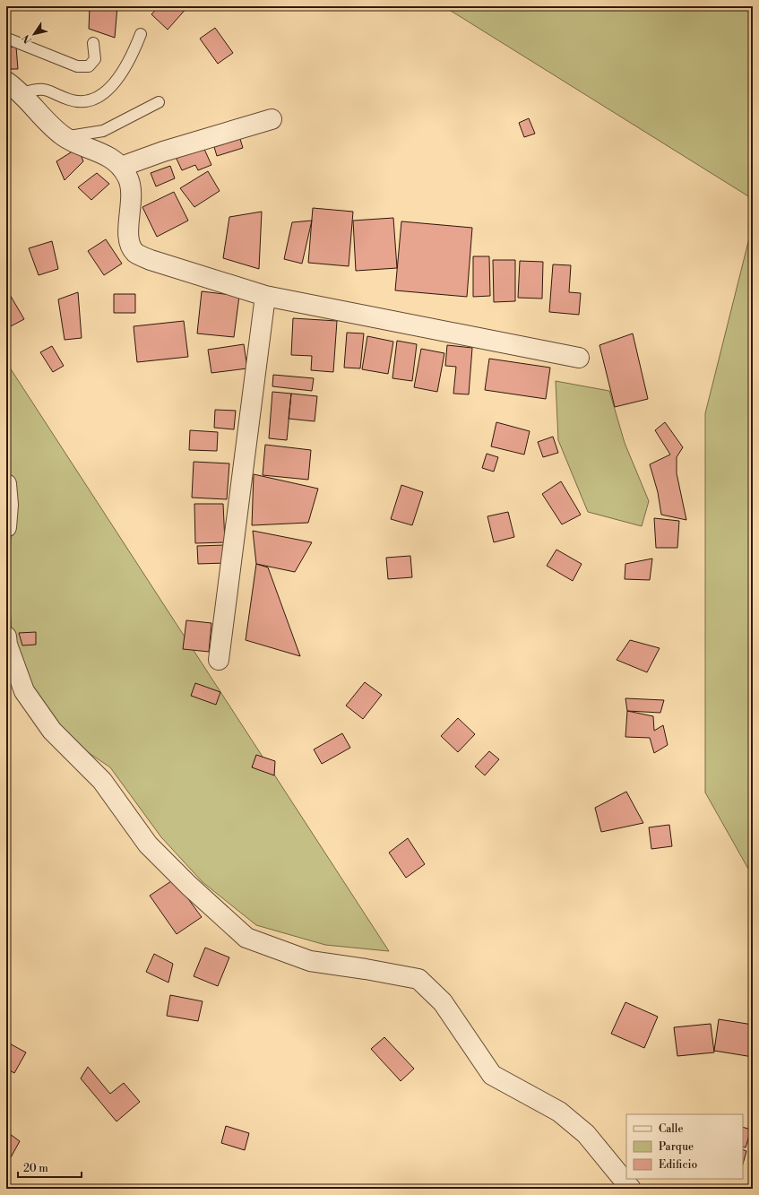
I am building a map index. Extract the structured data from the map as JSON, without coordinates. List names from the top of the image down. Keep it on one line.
{"legend":["Calle","Parque","Edificio"],"scale_bar":"20 m","north":"bottom left"}
